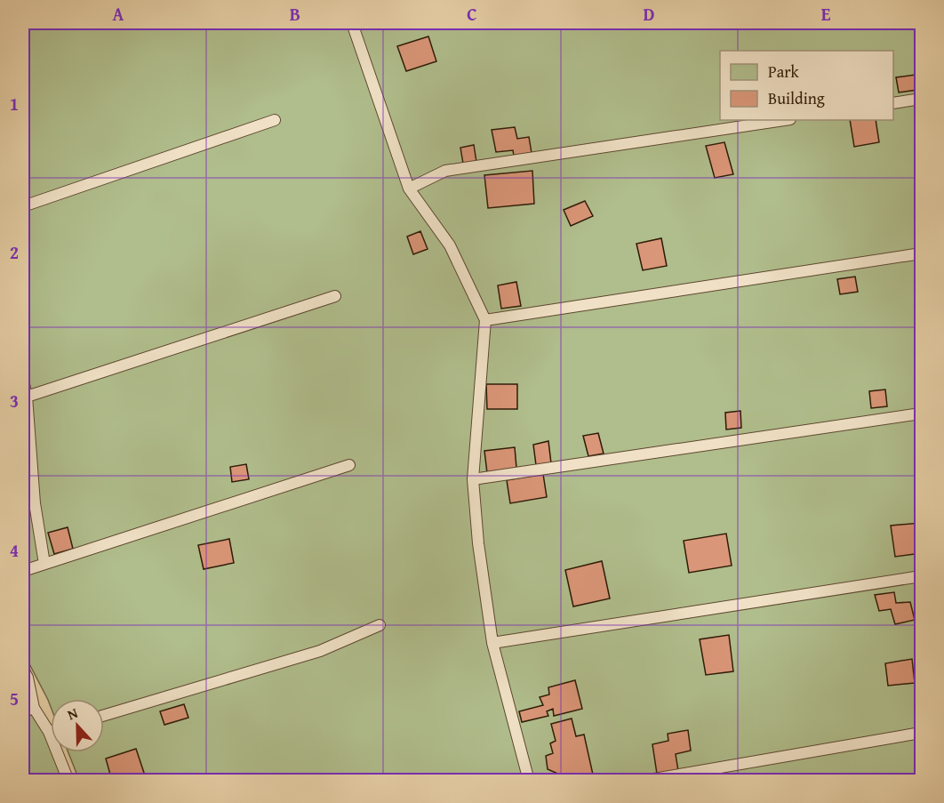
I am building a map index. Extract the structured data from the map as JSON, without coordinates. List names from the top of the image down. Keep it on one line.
{"legend":["Park","Building"],"north":"top","grid":{"columns":["A","B","C","D","E"],"rows":["1","2","3","4","5"]}}
